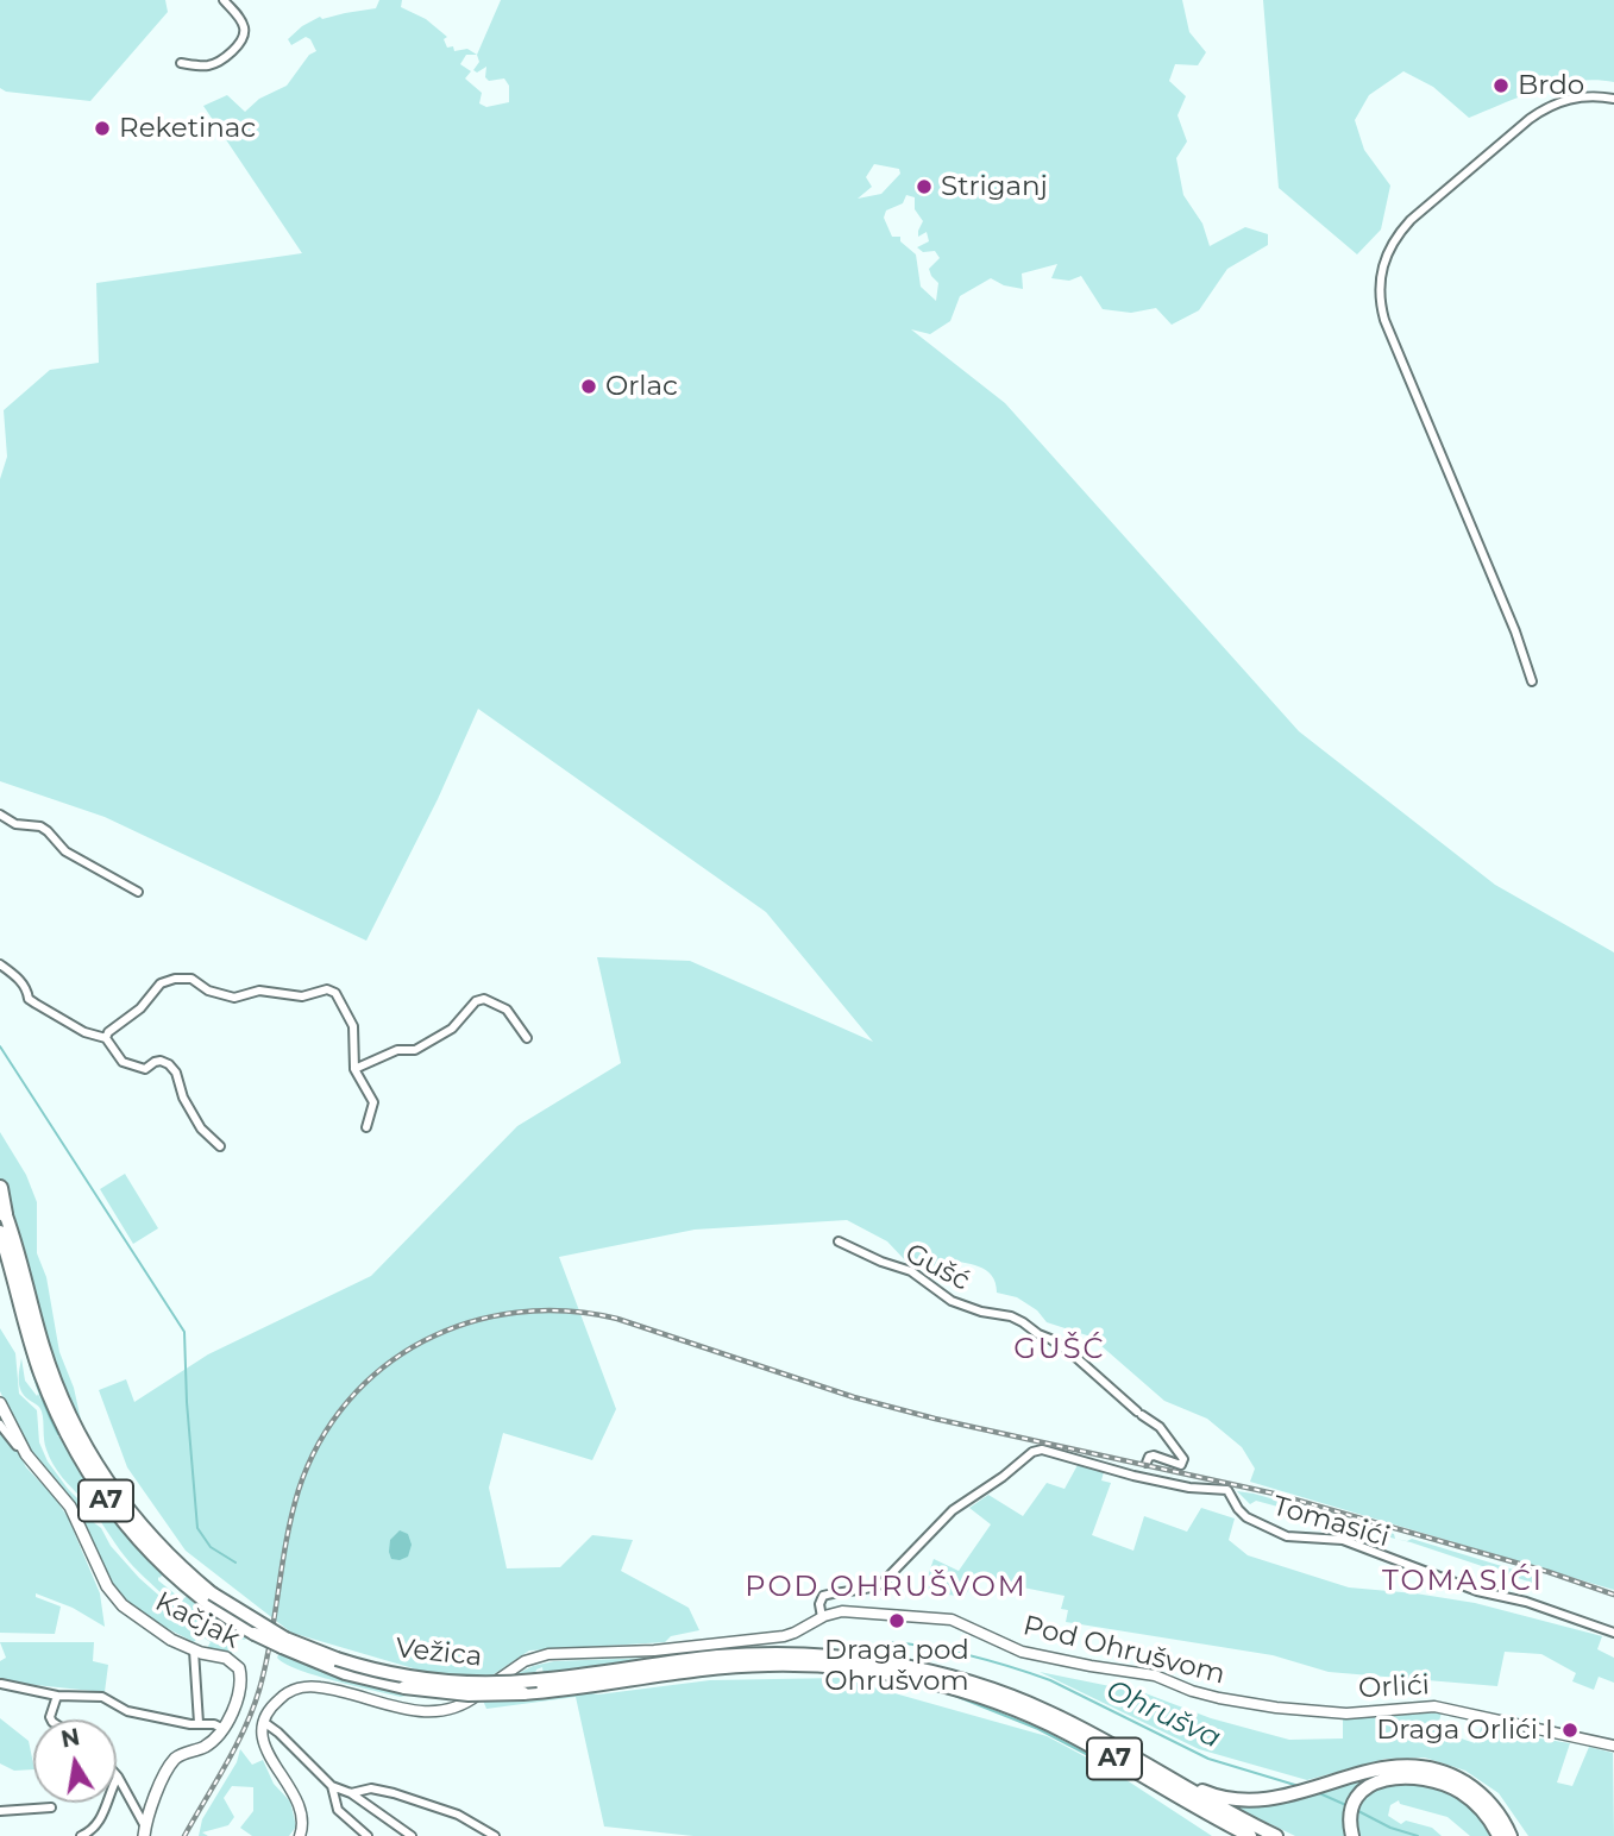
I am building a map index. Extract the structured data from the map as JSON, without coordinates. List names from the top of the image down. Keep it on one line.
{"streets":{"highway":["A7","Vežica"],"main road":["Kačjak"],"street":["Gušć","Tomasići","Pod Ohrušvom","Orlići"]},"crossings":[["Gušć","Tomasići"],["Gušć","Pod Ohrušvom"],["A7","Vežica"],["Tomasići","Pod Ohrušvom"],["Pod Ohrušvom","Orlići"]],"districts":["GUŠĆ","TOMASIĆI","POD OHRUŠVOM"],"water":["Ohrušva"],"places":["Brdo","Reketinac","Striganj","Orlac","Draga pod Ohrušvom","Draga Orlići I"],"north":"top"}
